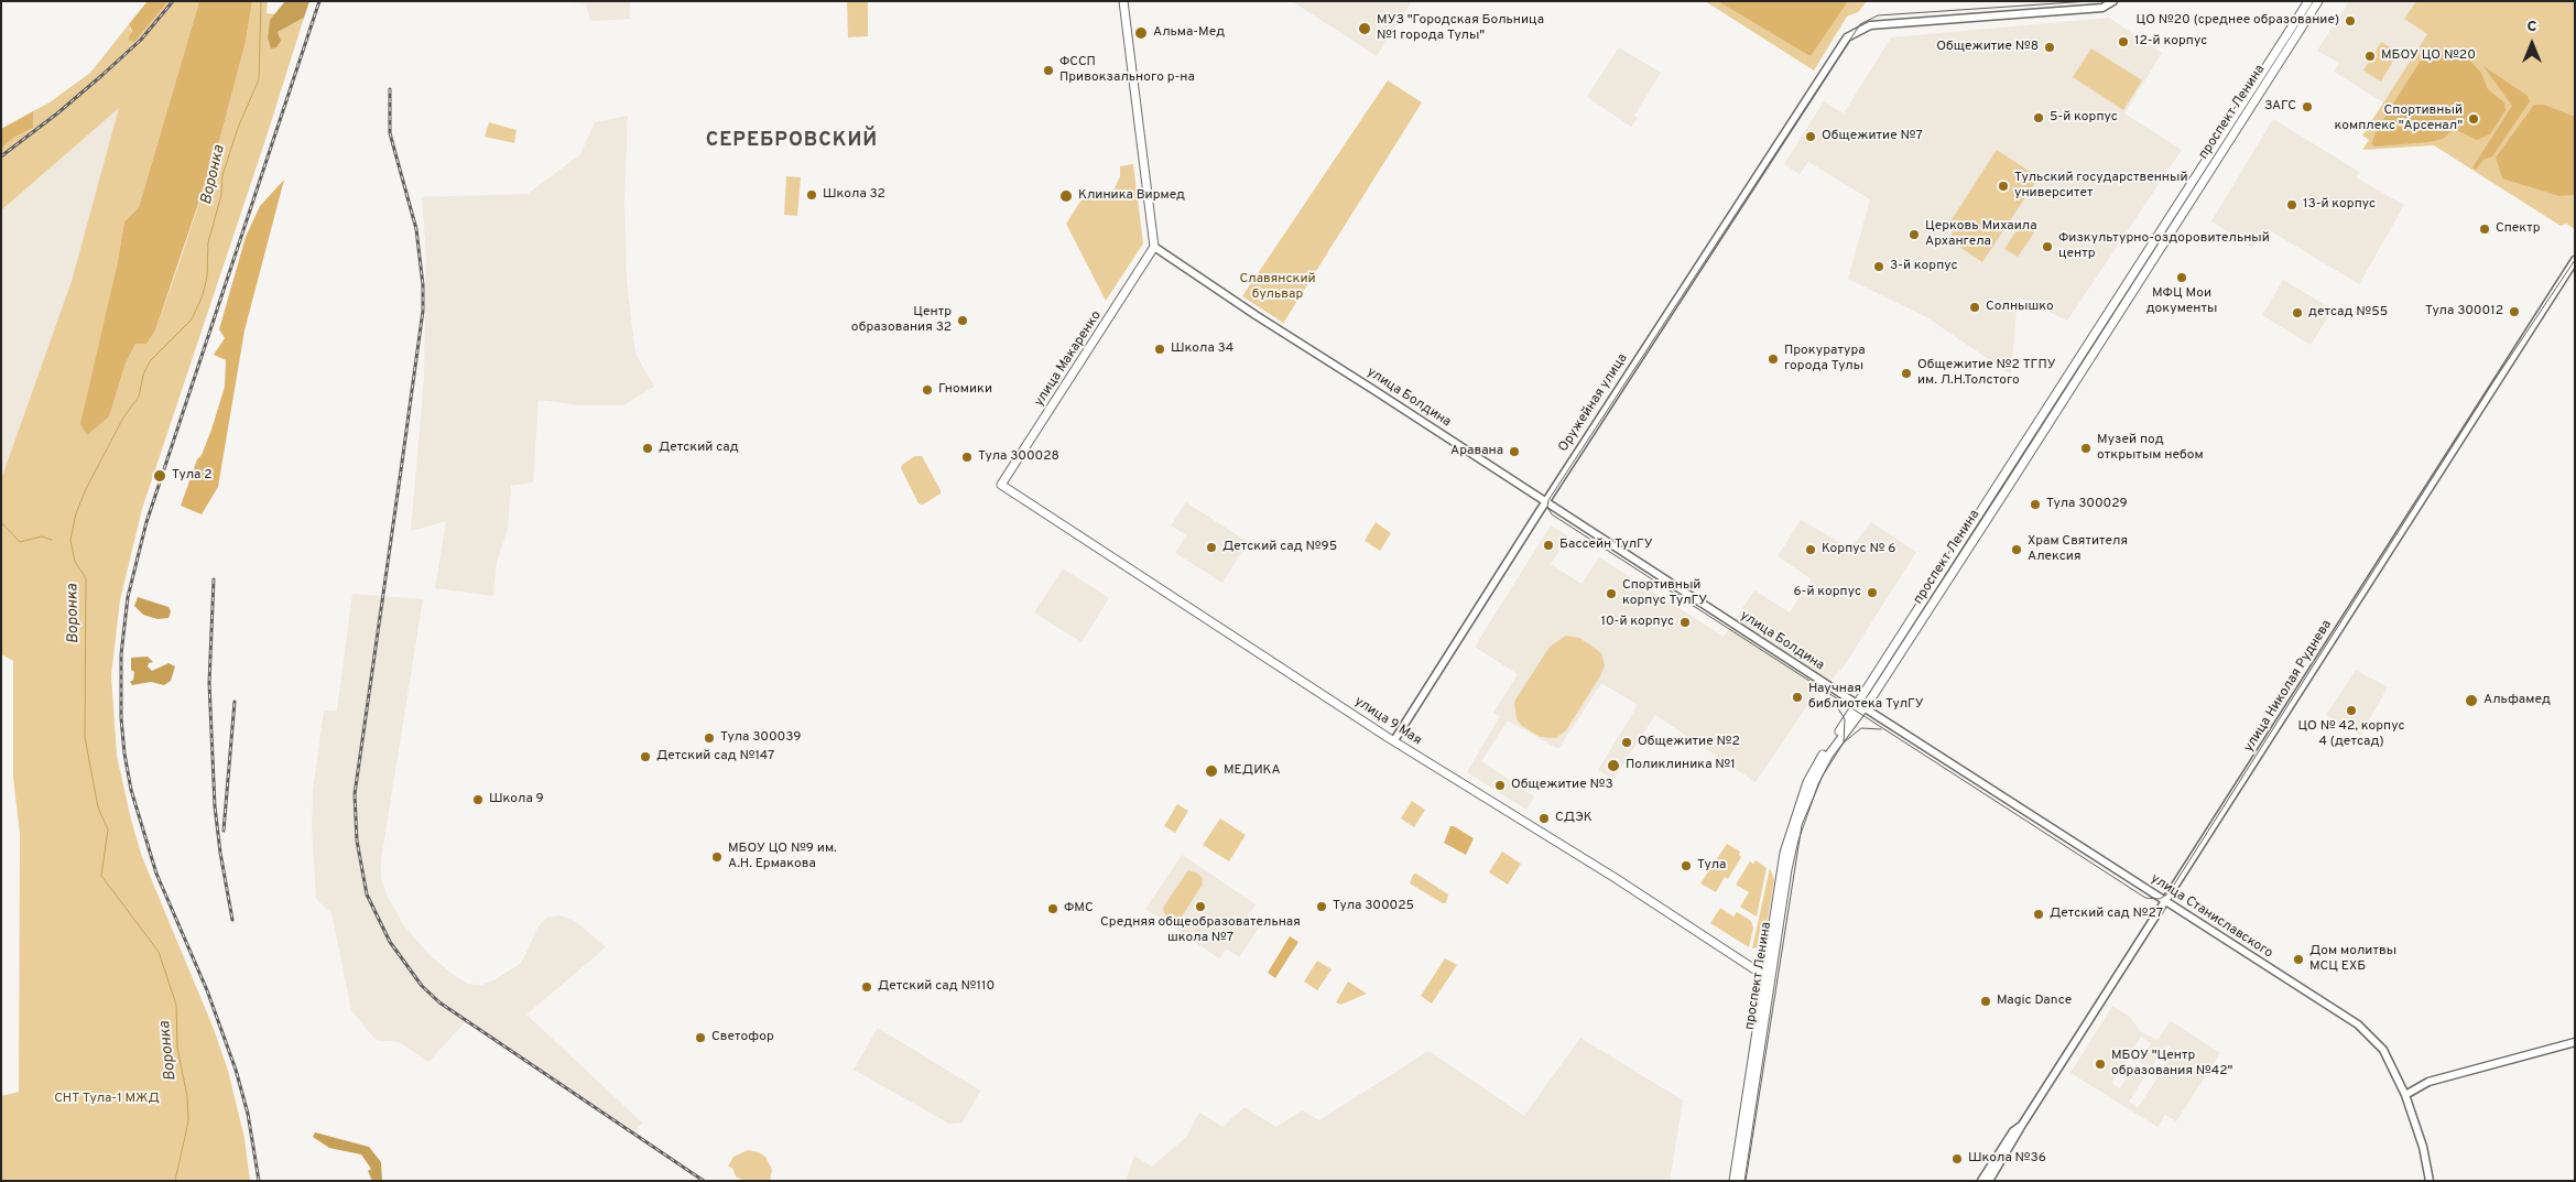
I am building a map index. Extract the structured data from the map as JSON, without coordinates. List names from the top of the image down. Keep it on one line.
{"streets":{"main road":["проспект Ленина","улица Макаренко","улица 9 Мая"],"street":["улица Болдина","Оружейная улица","улица Николая Руднева","улица Станиславского"]},"crossings":[["проспект Ленина","улица Болдина"],["проспект Ленина","улица 9 Мая"],["проспект Ленина","улица Станиславского"],["улица Макаренко","улица Болдина"],["улица Макаренко","улица 9 Мая"],["улица Болдина","Оружейная улица"],["улица Болдина","улица Станиславского"],["Оружейная улица","улица 9 Мая"],["улица Николая Руднева","улица Станиславского"]],"districts":["СЕРЕБРОВСКИЙ"],"water":["Воронка"],"parks":["Славянский бульвар","СНТ Тула-1 МЖД"],"places":["ЦО №20 (среднее образование)","МУЗ \"Городская Больница №1 города Тулы\"","Альма-Мед","12-й корпус","Общежитие №8","МБОУ ЦО №20","ФССП Привокзального р-на","ЗАГС","5-й корпус","Спортивный комплекс \"Арсенал\"","Общежитие №7","Тульский государственный университет","Школа 32","Клиника Вирмед","13-й корпус","Спектр","Церковь Михаила Архангела","Физкультурно-оздоровительный центр","3-й корпус","МФЦ Мои документы","Солнышко","Тула 300012","детсад №55","Центр образования 32","Школа 34","Прокуратура города Тулы","Общежитие №2 ТГПУ им. Л.Н.Толстого","Гномики","Детский сад","Музей под открытым небом","Аравана","Тула 300028","Тула 2","Тула 300029","Бассейн ТулГУ","Детский сад №95","Корпус № 6","Храм Святителя Алексия","6-й корпус","Спортивный корпус ТулГУ","10-й корпус","Научная библиотека ТулГУ","Альфамед","ЦО № 42, корпус 4 (детсад)","Тула 300039","Общежитие №2","Детский сад №147","Поликлиника №1","МЕДИКА","Общежитие №3","Школа 9","СДЭК","МБОУ ЦО №9 им. А.Н. Ермакова","Тула","Средняя общеобразовательная школа №7","Тула 300025","ФМС","Детский сад №27","Дом молитвы МСЦ ЕХБ","Детский сад №110","Magic Dance","Светофор","МБОУ \"Центр образования №42\"","Школа №36"],"north":"top"}
